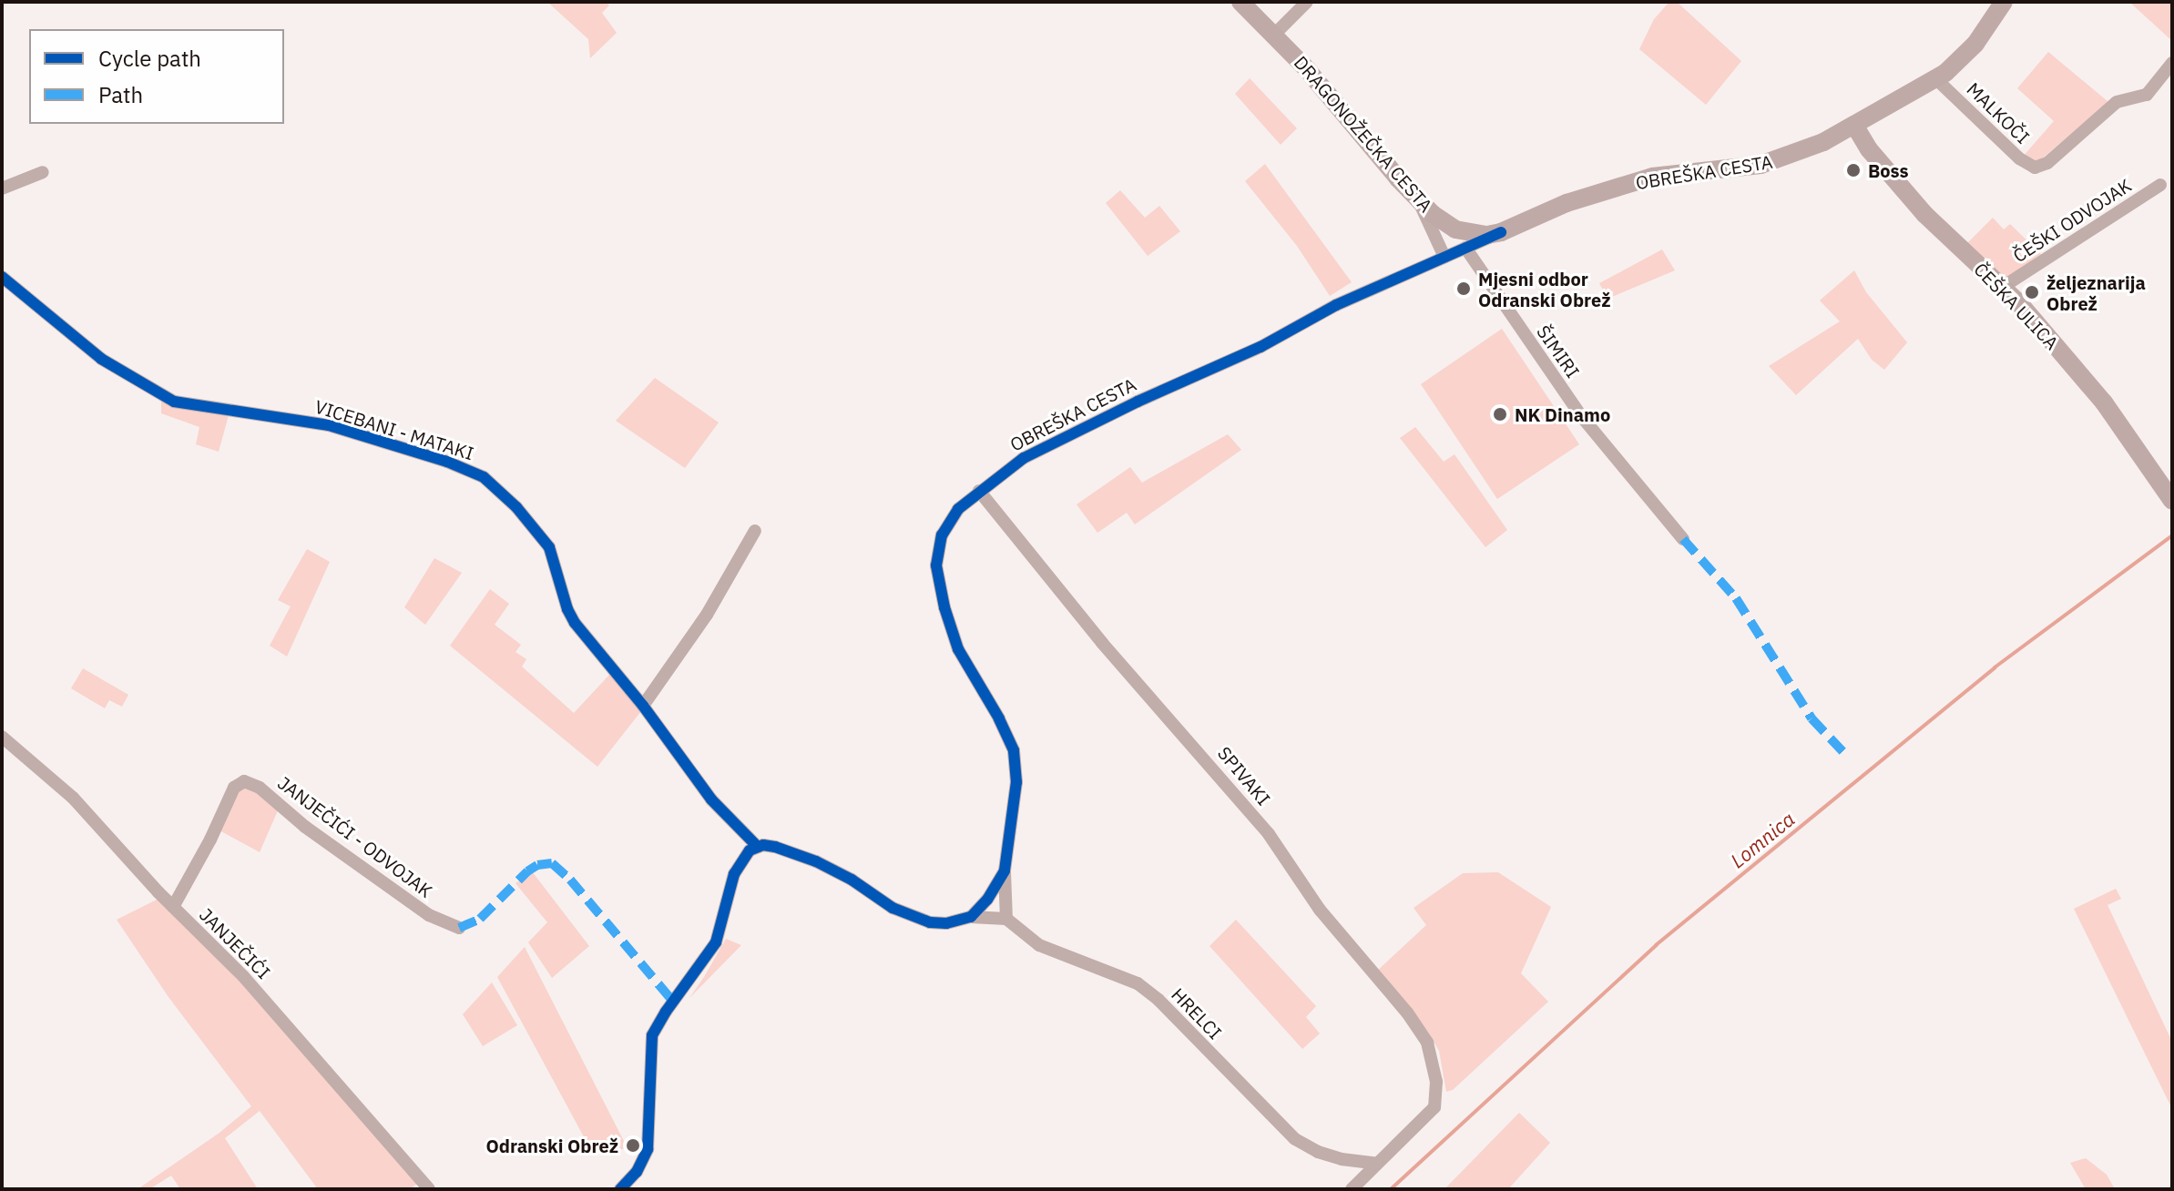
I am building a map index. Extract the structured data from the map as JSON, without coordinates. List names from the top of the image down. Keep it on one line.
{"streets":{"main road":["DRAGONOŽEČKA CESTA","OBREŠKA CESTA","ČEŠKA ULICA"],"street":["MALKOČI","ČEŠKI ODVOJAK","ŠIMIRI","VICEBANI - MATAKI","SPIVAKI","JANJEČIĆI - ODVOJAK","JANJEČIĆI","HRELCI"]},"crossings":[["MALKOČI","OBREŠKA CESTA"],["DRAGONOŽEČKA CESTA","OBREŠKA CESTA"],["OBREŠKA CESTA","ČEŠKA ULICA"],["OBREŠKA CESTA","ŠIMIRI"],["OBREŠKA CESTA","SPIVAKI"],["ČEŠKI ODVOJAK","ČEŠKA ULICA"],["SPIVAKI","HRELCI"],["JANJEČIĆI - ODVOJAK","JANJEČIĆI"]],"water":["Lomnica"],"places":["Boss","Mjesni odbor Odranski Obrež","željeznarija Obrež","NK Dinamo","Odranski Obrež"],"legend":["Cycle path","Path"]}
